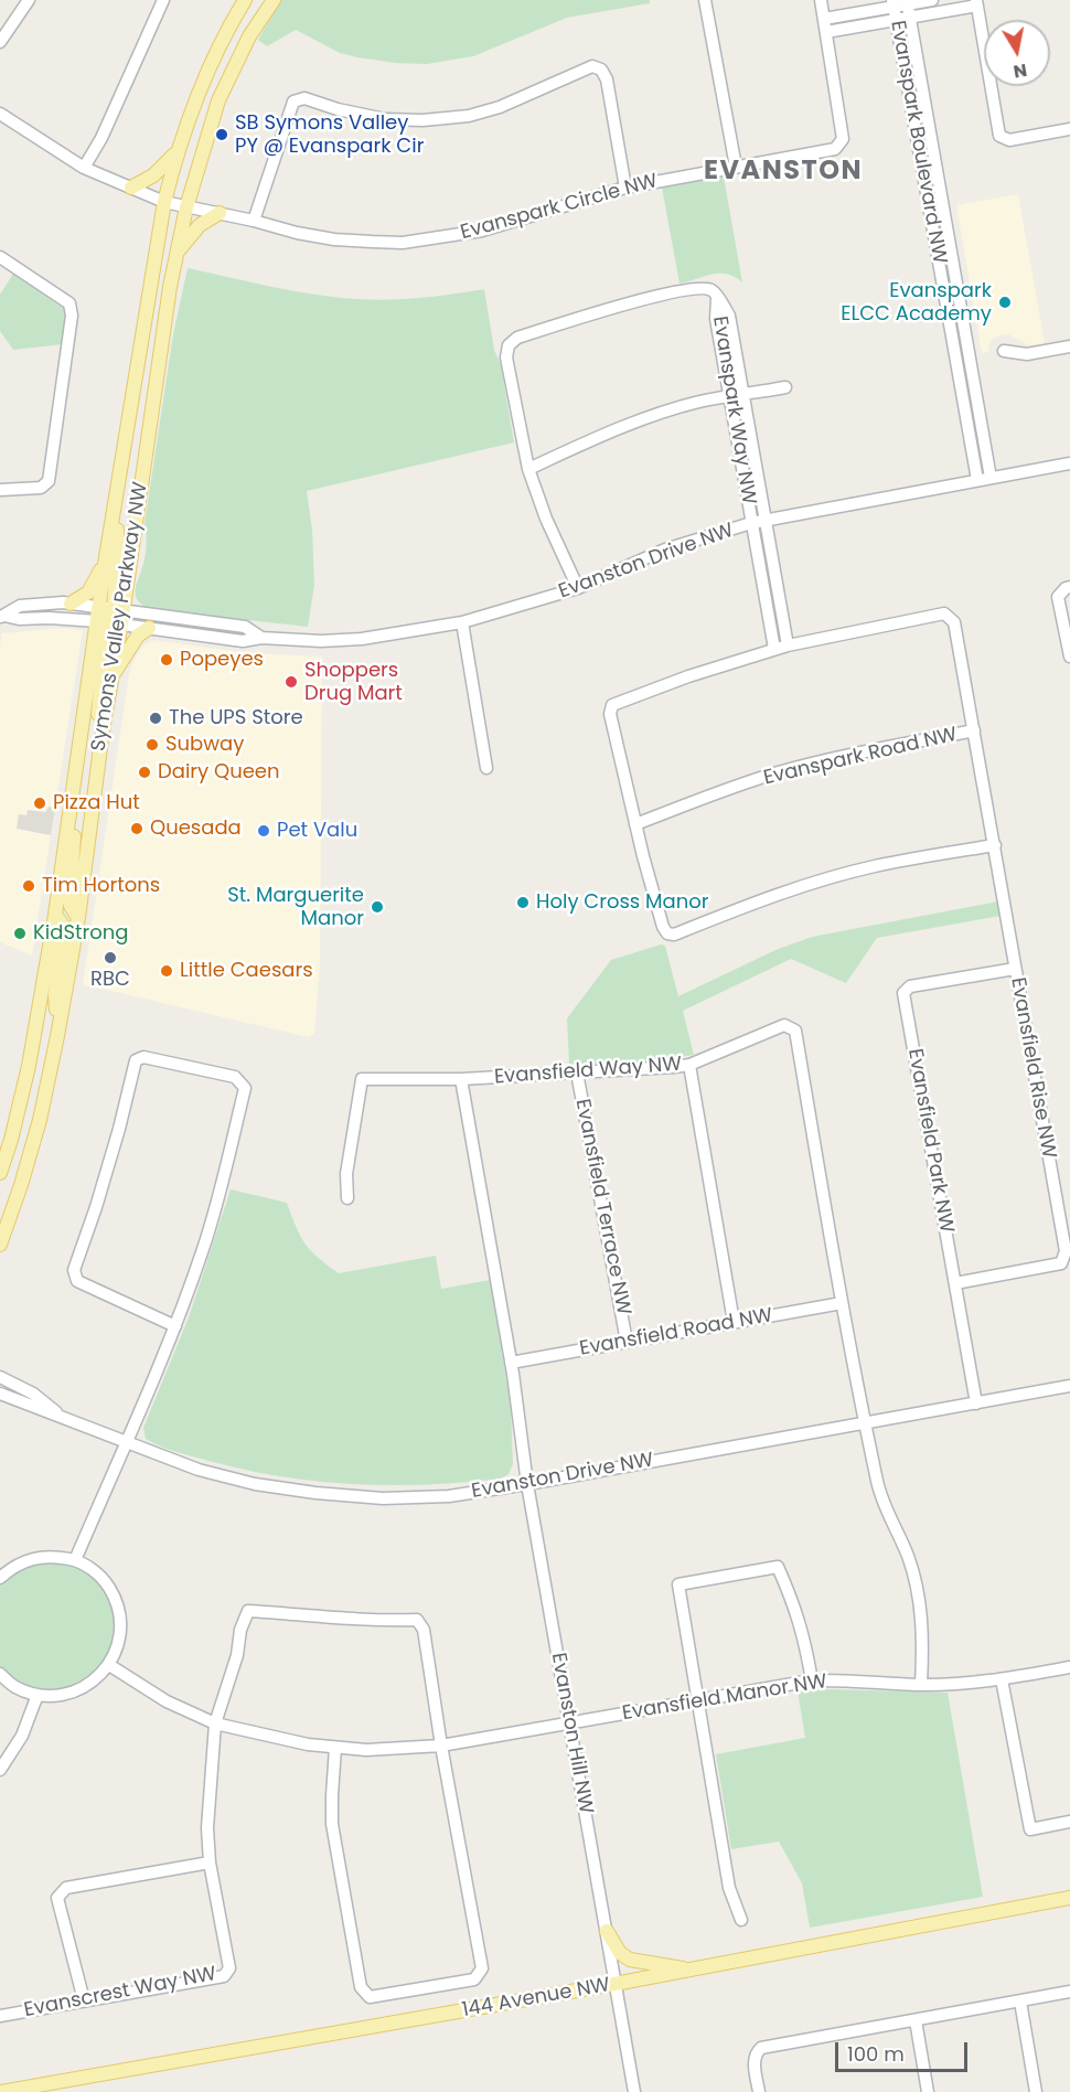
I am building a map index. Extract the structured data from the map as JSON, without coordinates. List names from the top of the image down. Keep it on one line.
{"streets":{"main road":["Symons Valley Parkway NW","144 Avenue NW"],"street":["Evanspark Boulevard NW","Evanspark Circle NW","Evanspark Way NW","Evanston Drive NW","Evanspark Road NW","Evansfield Rise NW","Evansfield Way NW","Evansfield Park NW","Evansfield Terrace NW","Evansfield Road NW","Evansfield Manor NW","Evanston Hill NW","Evanscrest Way NW"]},"crossings":[["Evanspark Boulevard NW","Evanston Drive NW"],["Evanspark Circle NW","Symons Valley Parkway NW"],["Evanspark Way NW","Evanston Drive NW"],["Evanspark Way NW","Evansfield Rise NW"],["Evanston Drive NW","Symons Valley Parkway NW"],["Evanston Drive NW","Evansfield Way NW"],["Evanston Drive NW","Evansfield Park NW"],["Evanston Drive NW","Evanston Hill NW"],["Evanspark Road NW","Evansfield Rise NW"],["Evansfield Rise NW","Evansfield Park NW"],["Evansfield Way NW","Evansfield Terrace NW"],["Evansfield Way NW","Evansfield Road NW"],["Evansfield Way NW","Evansfield Manor NW"],["Evansfield Terrace NW","Evansfield Road NW"],["Evansfield Manor NW","Evanston Hill NW"],["Evansfield Manor NW","Evanscrest Way NW"],["Evanston Hill NW","144 Avenue NW"]],"districts":["EVANSTON"],"places":["SB Symons Valley PY @ Evanspark Cir","Evanspark ELCC Academy","Popeyes","Shoppers Drug Mart","The UPS Store","Subway","Dairy Queen","Pizza Hut","Quesada","Pet Valu","Tim Hortons","Holy Cross Manor","St. Marguerite Manor","KidStrong","RBC","Little Caesars"],"scale_bar":"100 m","north":"bottom"}
